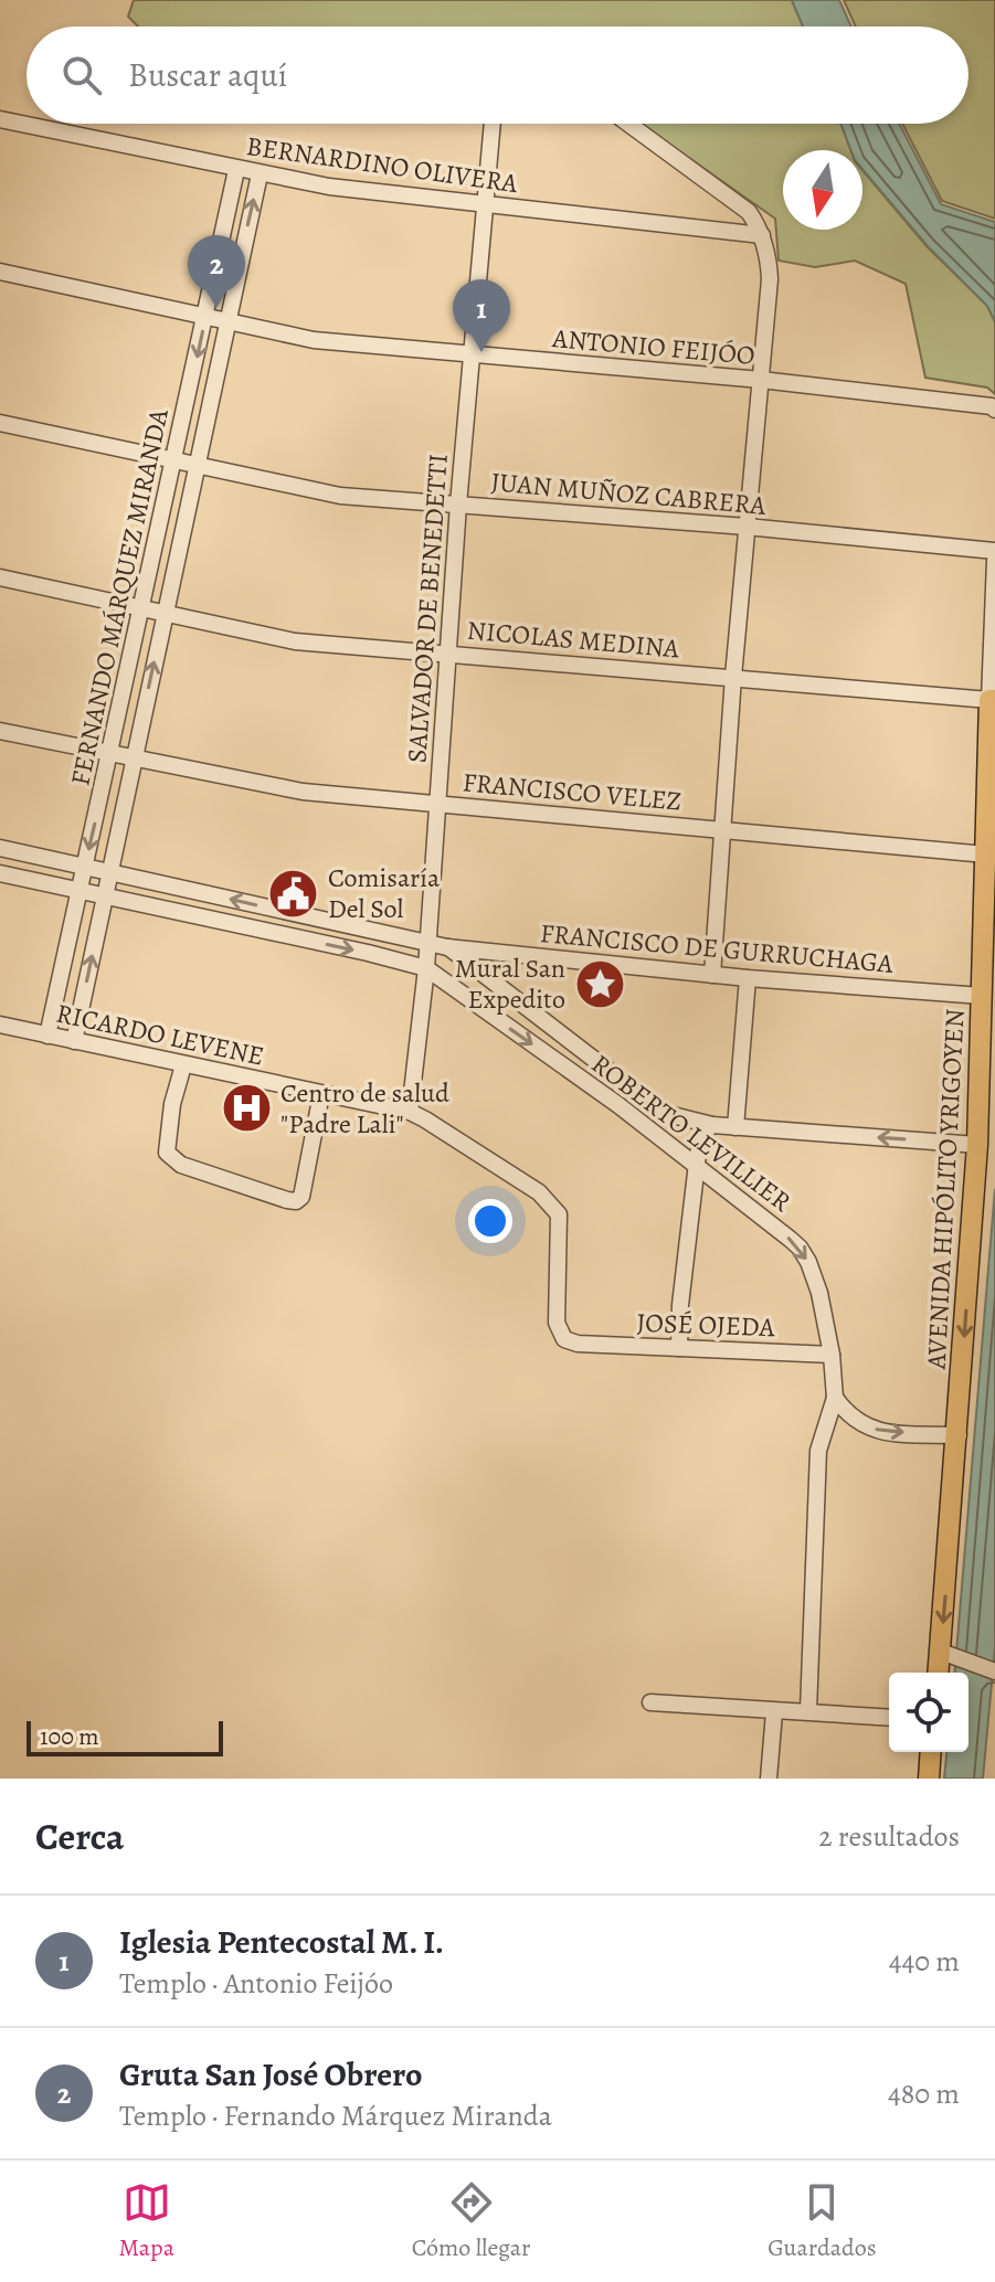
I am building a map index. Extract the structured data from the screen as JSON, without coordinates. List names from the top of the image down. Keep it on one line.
{"streets":{"main road":["AVENIDA HIPÓLITO YRIGOYEN"],"street":["BERNARDINO OLIVERA","ANTONIO FEIJÓO","JUAN MUÑOZ CABRERA","FERNANDO MÁRQUEZ MIRANDA","SALVADOR DE BENEDETTI","NICOLAS MEDINA","FRANCISCO VELEZ","FRANCISCO DE GURRUCHAGA","RICARDO LEVENE","ROBERTO LEVILLIER","JOSÉ OJEDA"]},"crossings":[["BERNARDINO OLIVERA","FERNANDO MÁRQUEZ MIRANDA"],["BERNARDINO OLIVERA","SALVADOR DE BENEDETTI"],["ANTONIO FEIJÓO","FERNANDO MÁRQUEZ MIRANDA"],["ANTONIO FEIJÓO","SALVADOR DE BENEDETTI"],["JUAN MUÑOZ CABRERA","FERNANDO MÁRQUEZ MIRANDA"],["JUAN MUÑOZ CABRERA","SALVADOR DE BENEDETTI"],["FERNANDO MÁRQUEZ MIRANDA","NICOLAS MEDINA"],["FERNANDO MÁRQUEZ MIRANDA","FRANCISCO VELEZ"],["FERNANDO MÁRQUEZ MIRANDA","RICARDO LEVENE"],["SALVADOR DE BENEDETTI","NICOLAS MEDINA"],["SALVADOR DE BENEDETTI","FRANCISCO VELEZ"],["SALVADOR DE BENEDETTI","RICARDO LEVENE"],["SALVADOR DE BENEDETTI","ROBERTO LEVILLIER"],["NICOLAS MEDINA","AVENIDA HIPÓLITO YRIGOYEN"],["FRANCISCO VELEZ","AVENIDA HIPÓLITO YRIGOYEN"],["FRANCISCO DE GURRUCHAGA","ROBERTO LEVILLIER"],["FRANCISCO DE GURRUCHAGA","AVENIDA HIPÓLITO YRIGOYEN"],["RICARDO LEVENE","JOSÉ OJEDA"],["ROBERTO LEVILLIER","JOSÉ OJEDA"]],"one_way":["AVENIDA HIPÓLITO YRIGOYEN"],"places":{"public building":["Comisaría Del Sol"],"place":["Mural San Expedito"],"hospital":["Centro de salud \"Padre Lali\""]},"scale_bar":"100 m","north":"bottom","page":{"search":"Buscar aquí","pins":["2","1"],"scale":"100 m","heading":["Cerca","2 resultados"],"list":[{"mark":"1","name":"Iglesia Pentecostal M. I.","note":"Templo · Antonio Feijóo","value":"440 m"},{"mark":"2","name":"Gruta San José Obrero","note":"Templo · Fernando Márquez Miranda","value":"480 m"}],"nav":["Mapa","Cómo llegar","Guardados"]}}
